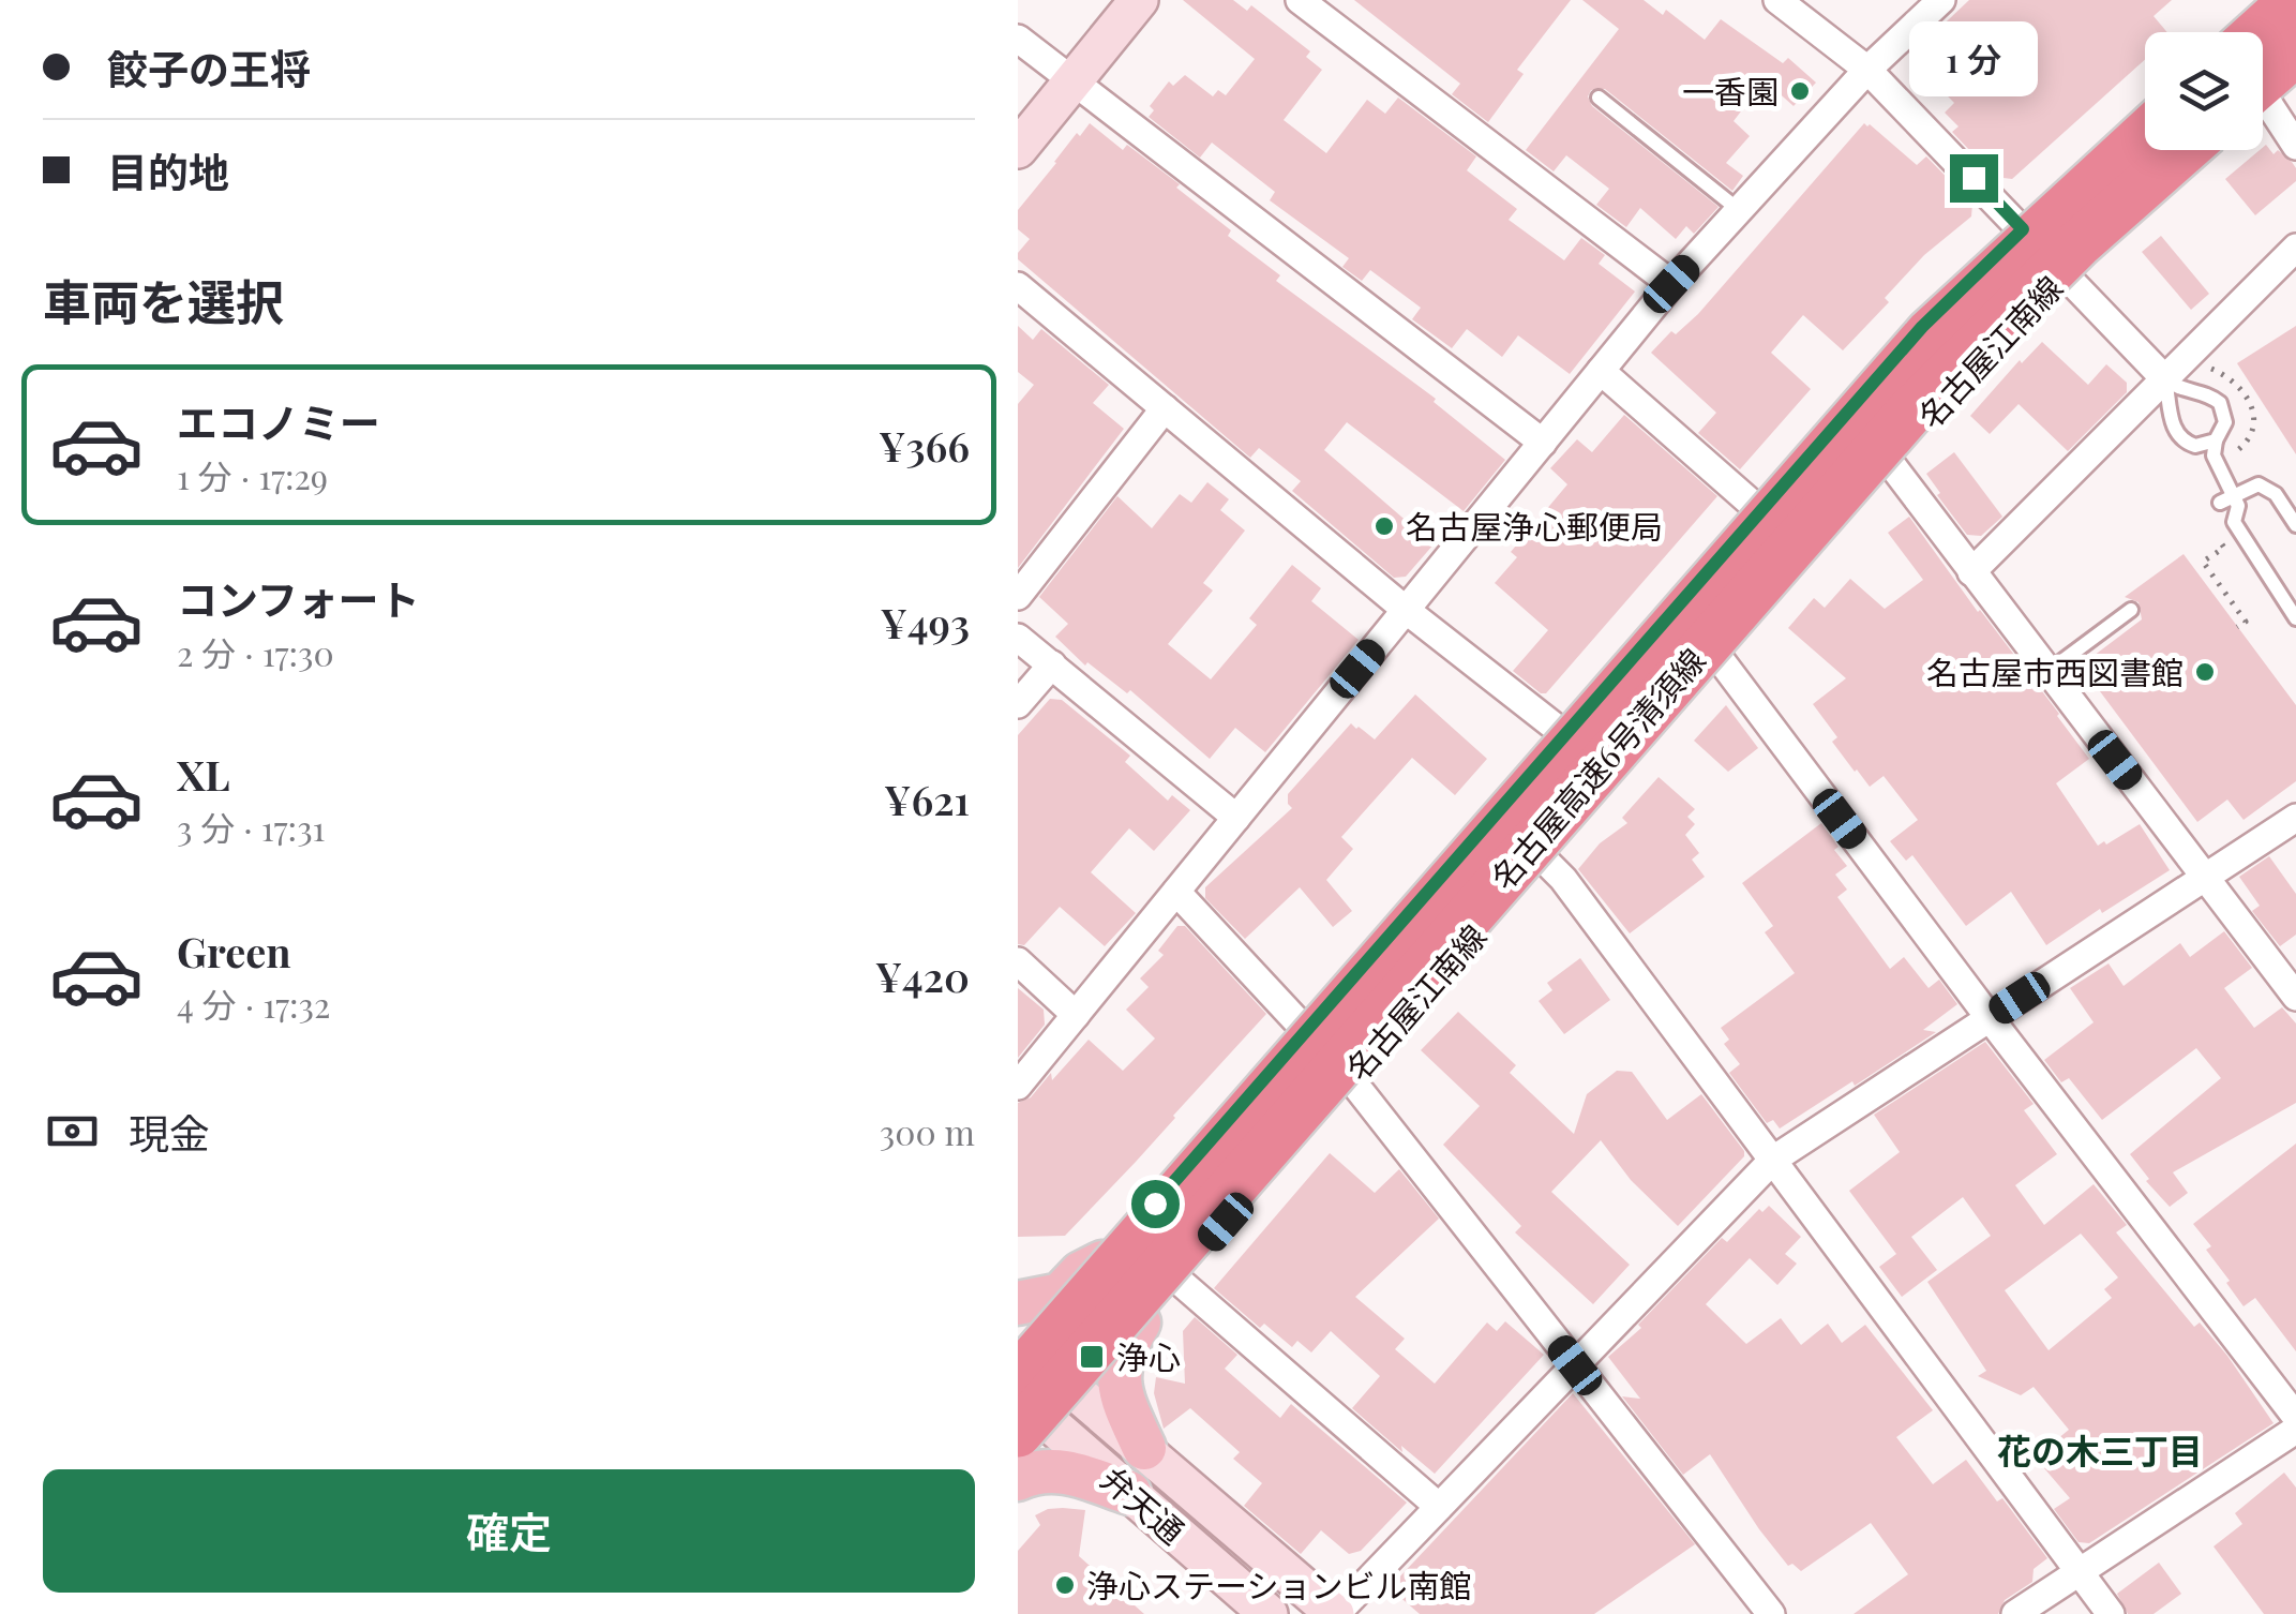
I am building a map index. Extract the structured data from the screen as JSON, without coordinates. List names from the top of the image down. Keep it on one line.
{"streets":{"highway":["名古屋高速6号清須線"],"main road":["名古屋江南線"],"street":["弁天通"]},"crossings":[["名古屋江南線","名古屋高速6号清須線"],["名古屋江南線","弁天通"],["名古屋高速6号清須線","弁天通"]],"districts":["花の木三丁目"],"places":{"other":["一香園","名古屋浄心郵便局","名古屋市西図書館","浄心ステーションビル南館"],"transit":["浄心"]},"page":{"banner":["餃子の王将","目的地"],"bubble":"1 分","heading":"車両を選択","list":[{"name":"エコノミー","note":"1 分 · 17:29","value":"¥366"},{"name":"コンフォート","note":"2 分 · 17:30","value":"¥493"},{"name":"XL","note":"3 分 · 17:31","value":"¥621"},{"name":"Green","note":"4 分 · 17:32","value":"¥420"}],"pay":["現金","300 m"],"buttons":"確定"}}
